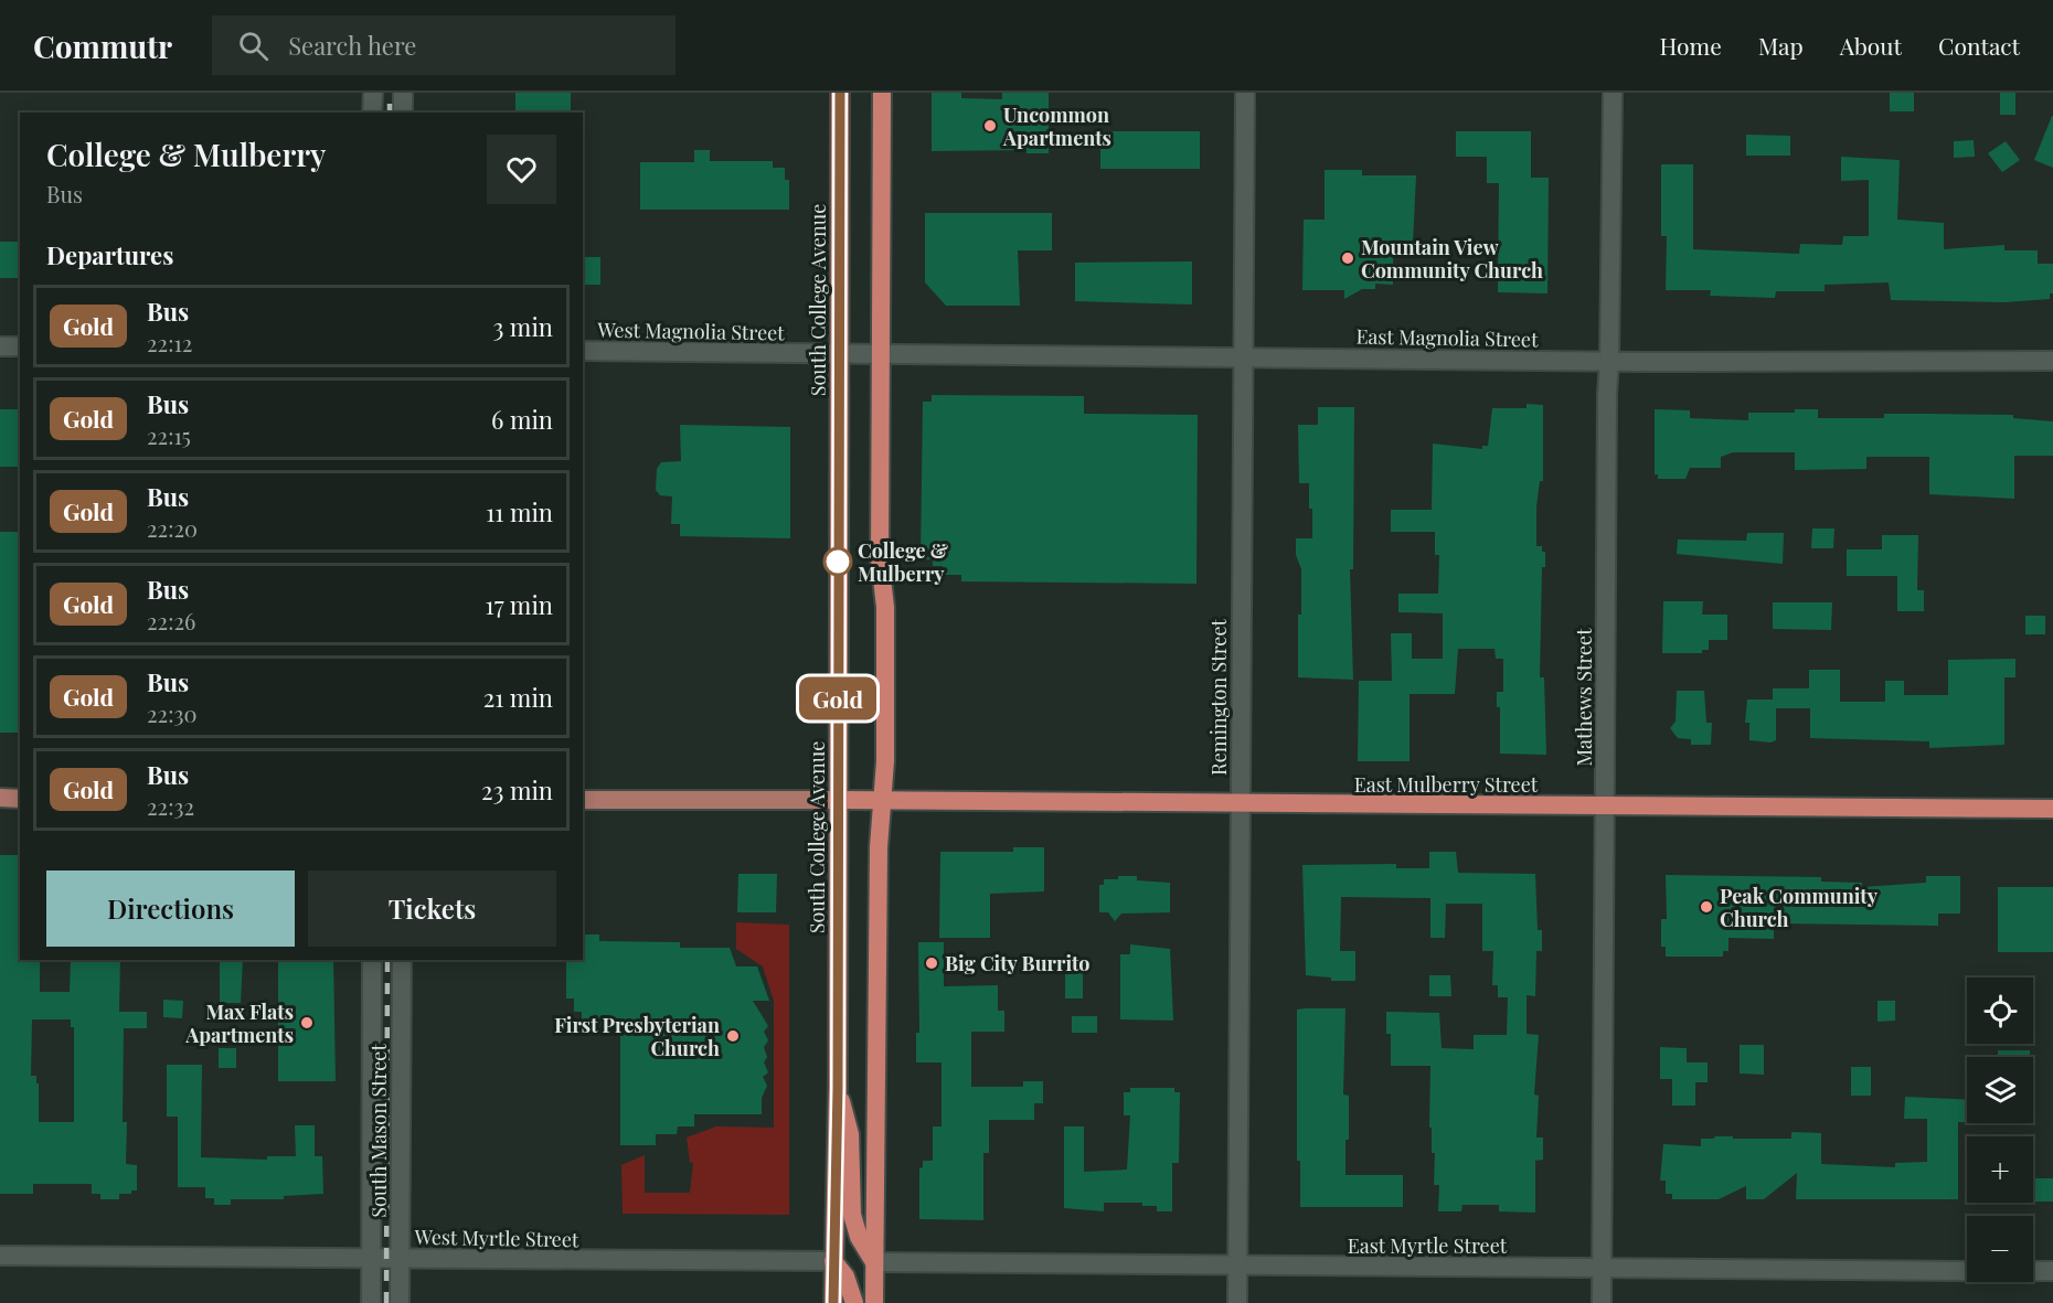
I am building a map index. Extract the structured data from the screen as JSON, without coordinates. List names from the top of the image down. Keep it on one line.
{"streets":{"highway":["South College Avenue","East Mulberry Street"],"street":["West Magnolia Street","East Magnolia Street","Remington Street","Mathews Street","South Mason Street","West Myrtle Street","East Myrtle Street"]},"crossings":[["South College Avenue","West Magnolia Street"],["South College Avenue","East Magnolia Street"],["South College Avenue","East Mulberry Street"],["South College Avenue","West Myrtle Street"],["West Magnolia Street","East Magnolia Street"],["East Magnolia Street","Remington Street"],["East Magnolia Street","Mathews Street"],["Remington Street","East Mulberry Street"],["Remington Street","East Myrtle Street"],["Mathews Street","East Mulberry Street"],["Mathews Street","East Myrtle Street"],["South Mason Street","West Myrtle Street"]],"places":["Uncommon Apartments","Mountain View Community Church","College & Mulberry","Peak Community Church","Big City Burrito","Max Flats Apartments","First Presbyterian Church"],"lines":["bus line Gold"],"page":{"header":"Commutr","search":"Search here","nav":["Home","Map","About","Contact"],"on_map":"Gold","heading":[["College & Mulberry","Bus"],"Departures"],"list":[{"mark":"Gold","name":"Bus","note":"22:12","value":"3 min"},{"mark":"Gold","name":"Bus","note":"22:15","value":"6 min"},{"mark":"Gold","name":"Bus","note":"22:20","value":"11 min"},{"mark":"Gold","name":"Bus","note":"22:26","value":"17 min"},{"mark":"Gold","name":"Bus","note":"22:30","value":"21 min"},{"mark":"Gold","name":"Bus","note":"22:32","value":"23 min"}],"buttons":["Directions","Tickets"],"map_buttons":["+","−"]}}
